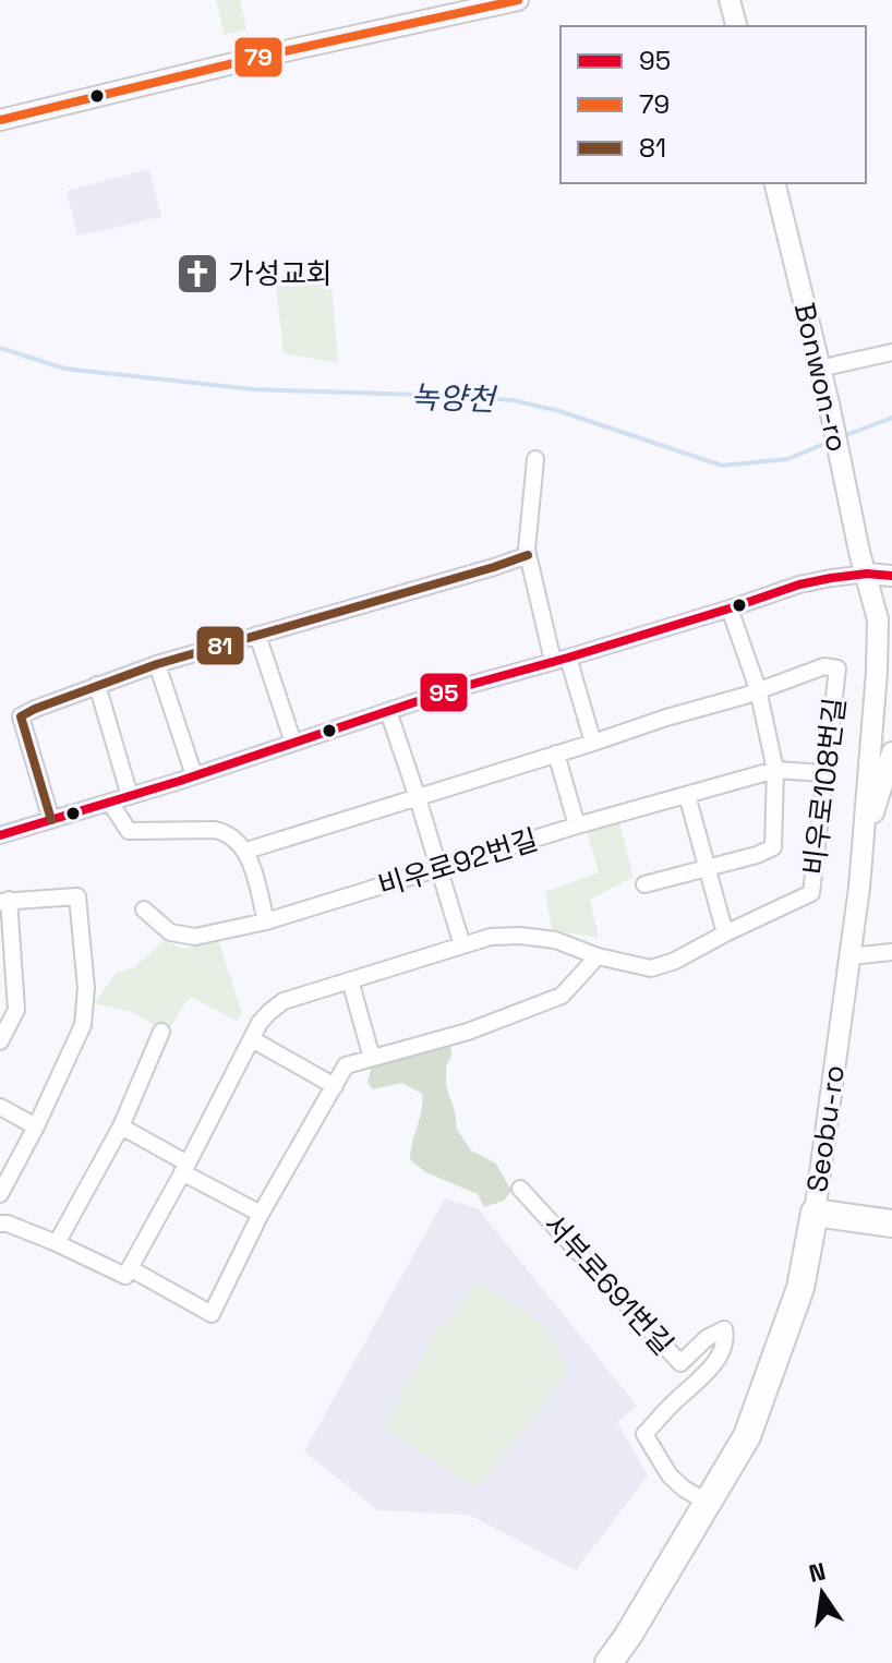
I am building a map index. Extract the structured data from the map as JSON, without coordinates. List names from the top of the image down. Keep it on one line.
{"streets":{"main road":["Seobu-ro"],"street":["Bonwon-ro","비우로108번길","비우로92번길","서부로691번길"]},"crossings":[["Bonwon-ro","Seobu-ro"],["Seobu-ro","서부로691번길"]],"water":["녹양천"],"places":{"church":["가성교회"]},"lines":["transit line 79","transit line 81","transit line 95"],"legend":["95","79","81"],"north":"top"}
